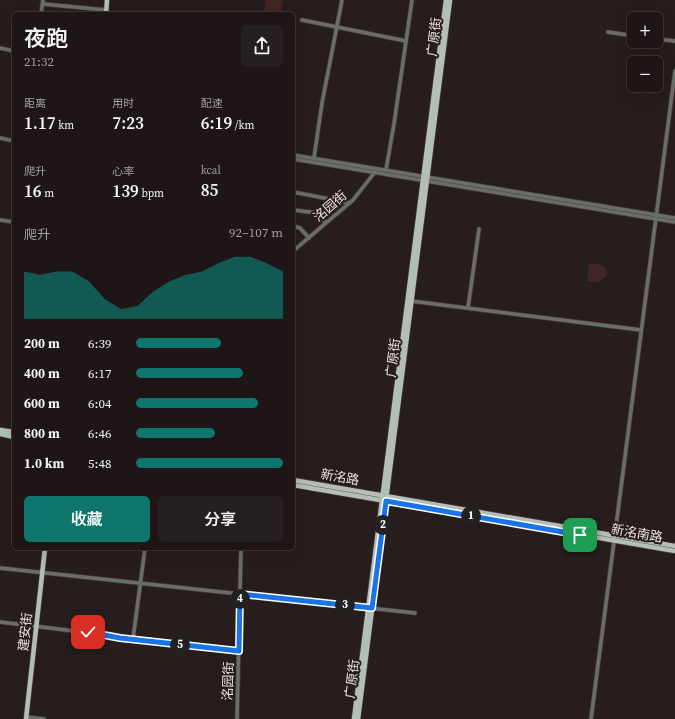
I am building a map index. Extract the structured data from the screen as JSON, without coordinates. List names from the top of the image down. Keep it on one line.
{"streets":{"main road":["广原街","新洺路","新洺南路","建安街"],"street":["洺园街"]},"crossings":[["广原街","新洺路"],["广原街","新洺南路"],["新洺路","新洺南路"]],"page":{"map_buttons":["+","−"],"heading":["夜跑","21:32"],"stats":[["距离","1.17 km"],["用时","7:23"],["配速","6:19 /km"],["爬升","16 m"],["心率","139 bpm"],["kcal","85"]],"chart":["爬升","92–107 m"],"list":[{"name":"200 m","note":"6:39"},{"name":"400 m","note":"6:17"},{"name":"600 m","note":"6:04"},{"name":"800 m","note":"6:46"},{"name":"1.0 km","note":"5:48"}],"buttons":["收藏","分享"],"pins":["1","2","4","3","5"]}}
